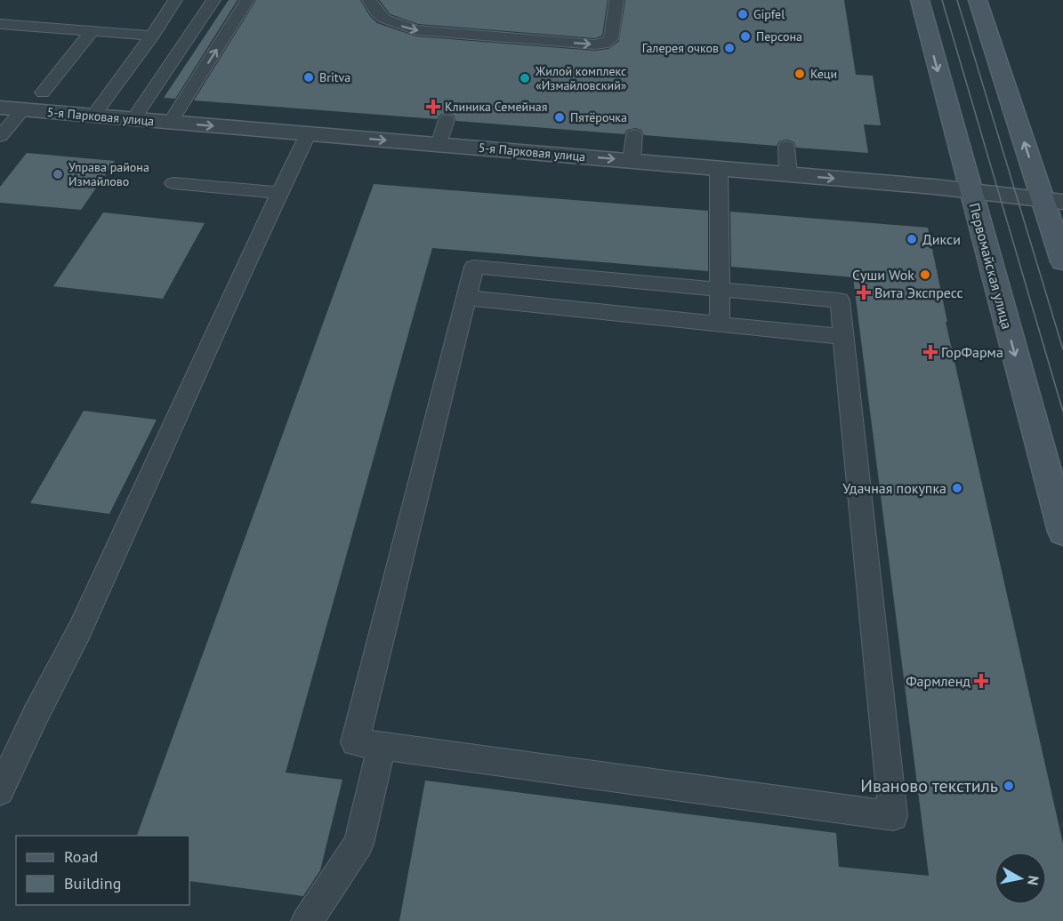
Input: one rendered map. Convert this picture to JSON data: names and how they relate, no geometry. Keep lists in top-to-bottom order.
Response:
{
  "streets": {
    "main road": ["Первомайская улица"],
    "street": ["5-я Парковая улица"]
  },
  "crossings": [
    ["5-я Парковая улица", "Первомайская улица"]
  ],
  "one_way": ["5-я Парковая улица"],
  "places": {
    "other": [
      "Gipfel",
      "Персона",
      "Галерея очков",
      "Кеци",
      "Britva",
      "Жилой комплекс «Измайловский»",
      "Пятёрочка",
      "Управа района Измайлово",
      "Дикси",
      "Суши Wok",
      "Удачная покупка",
      "Иваново текстиль"
    ],
    "health": [
      "Клиника Семейная",
      "Вита Экспресс",
      "ГорФарма",
      "Фармленд"
    ]
  },
  "legend": ["Road", "Building"],
  "north": "right"
}
